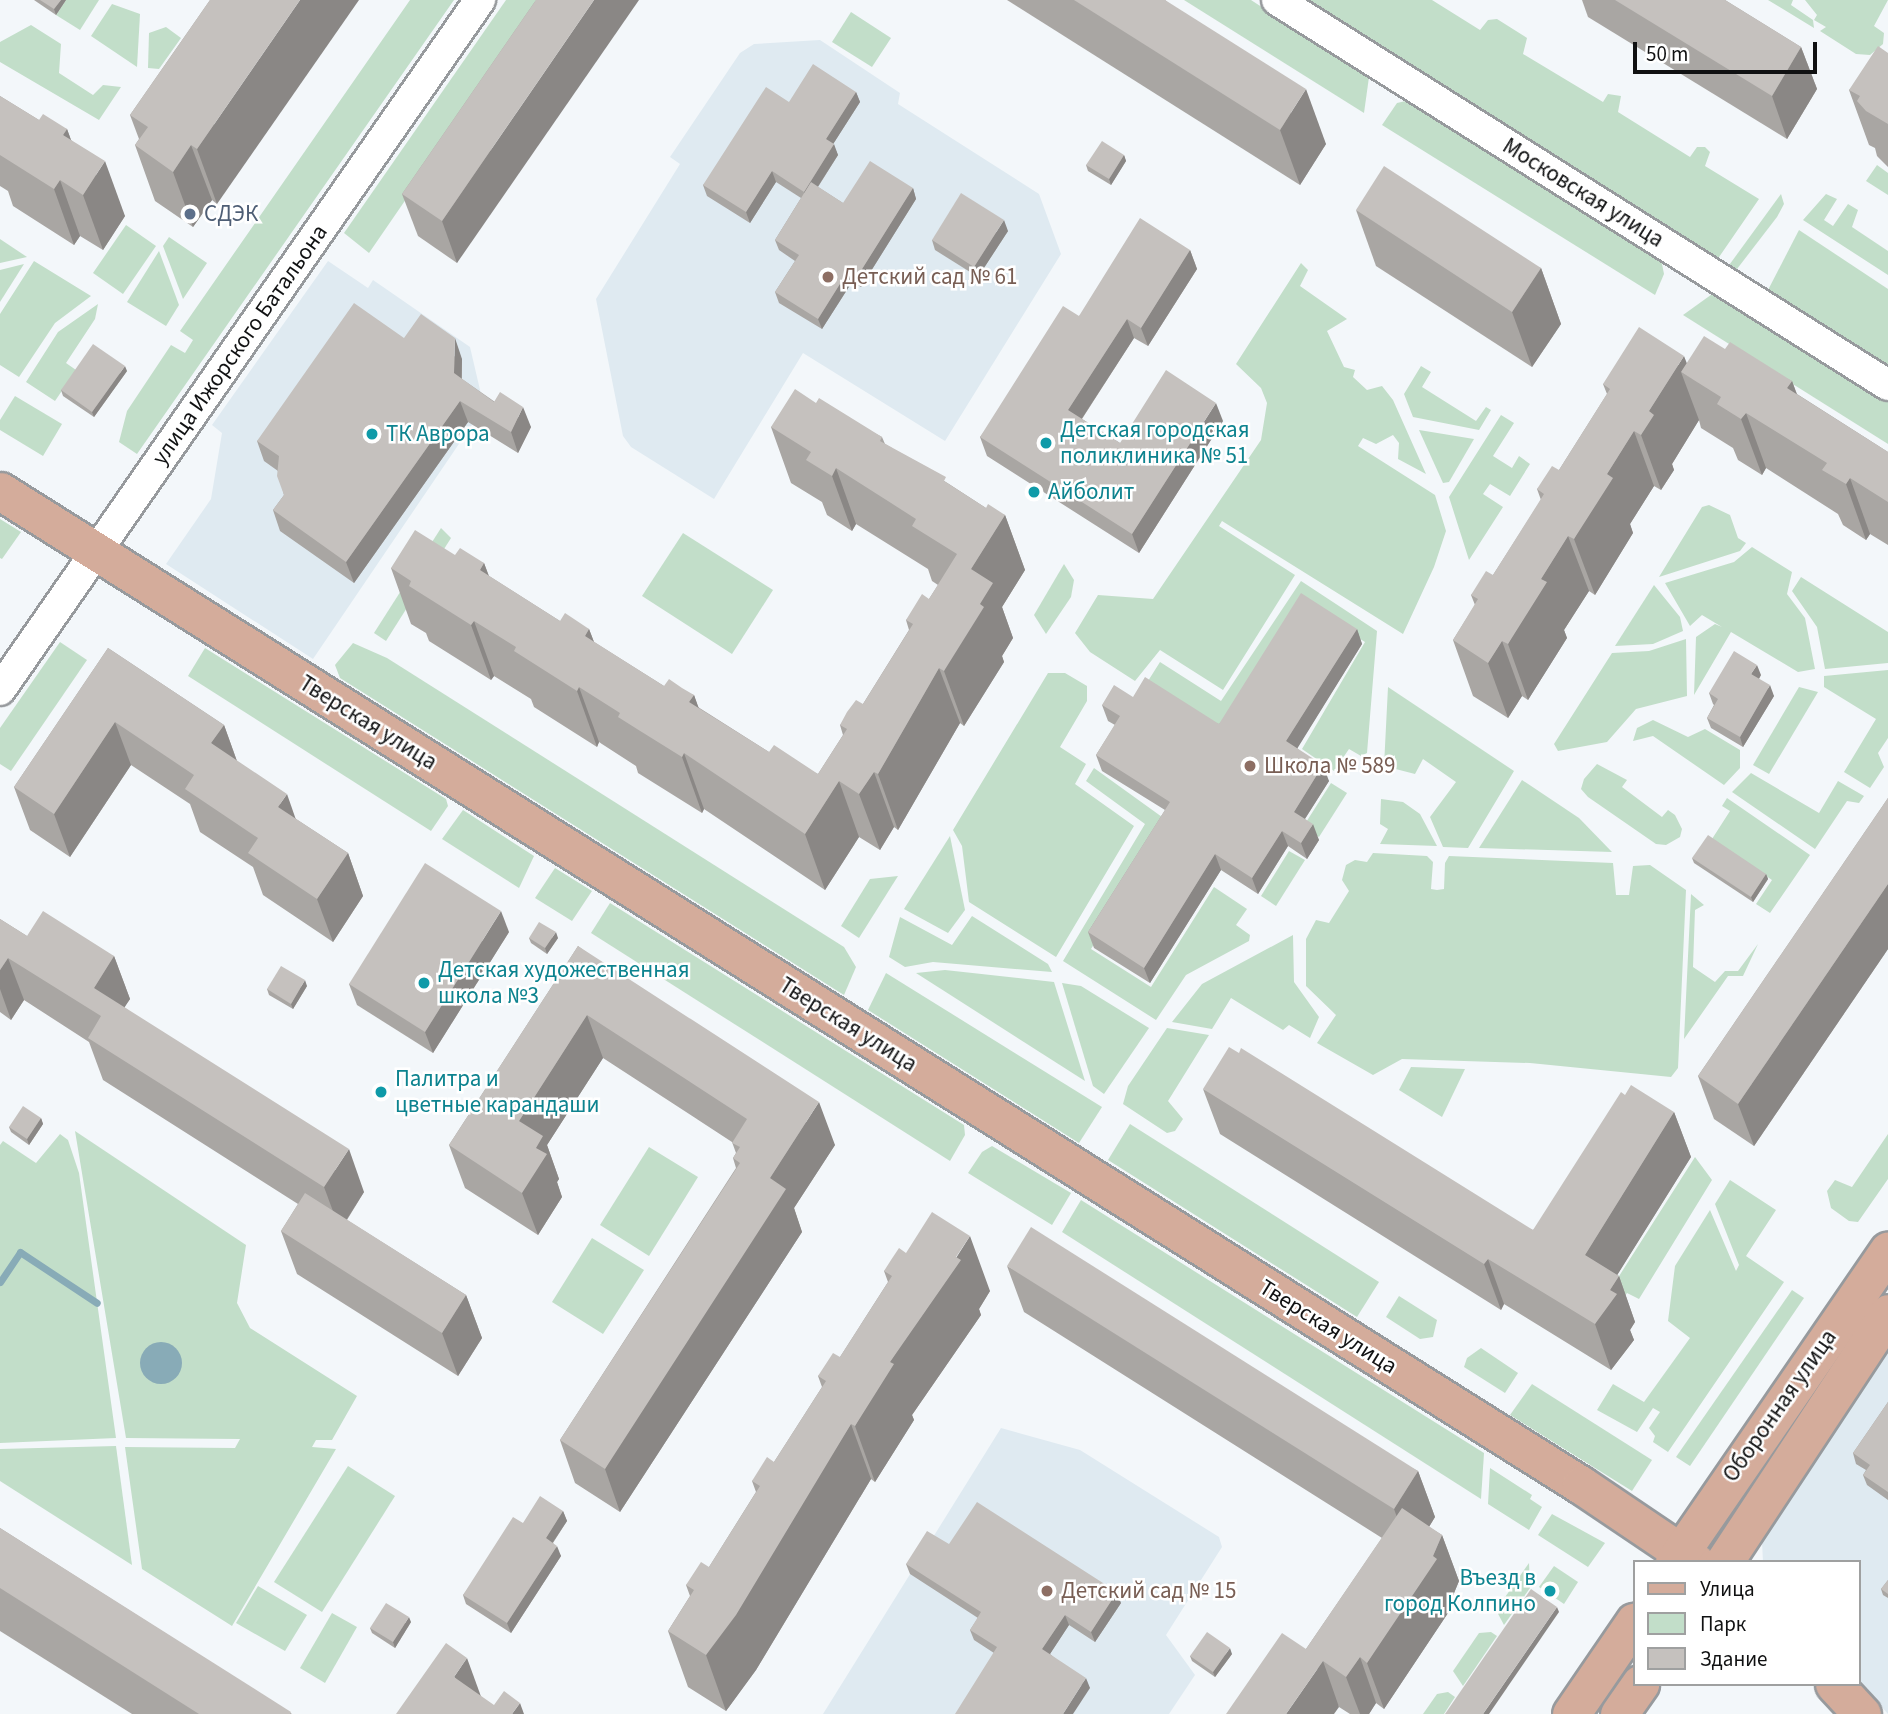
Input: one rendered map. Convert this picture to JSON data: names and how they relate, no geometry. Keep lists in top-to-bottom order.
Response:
{
  "streets": {
    "main road": ["Тверская улица", "Оборонная улица"],
    "street": ["Московская улица", "улица Ижорского Батальона"]
  },
  "crossings": [
    ["улица Ижорского Батальона", "Тверская улица"],
    ["Тверская улица", "Оборонная улица"]
  ],
  "places": [
    "СДЭК",
    "Детский сад № 61",
    "ТК Аврора",
    "Детская городская поликлиника № 51",
    "Айболит",
    "Школа № 589",
    "Детская художественная школа №3",
    "Палитра и цветные карандаши",
    "Детский сад № 15",
    "Въезд в город Колпино"
  ],
  "legend": ["Улица", "Парк", "Здание"],
  "scale_bar": "50 m"
}
